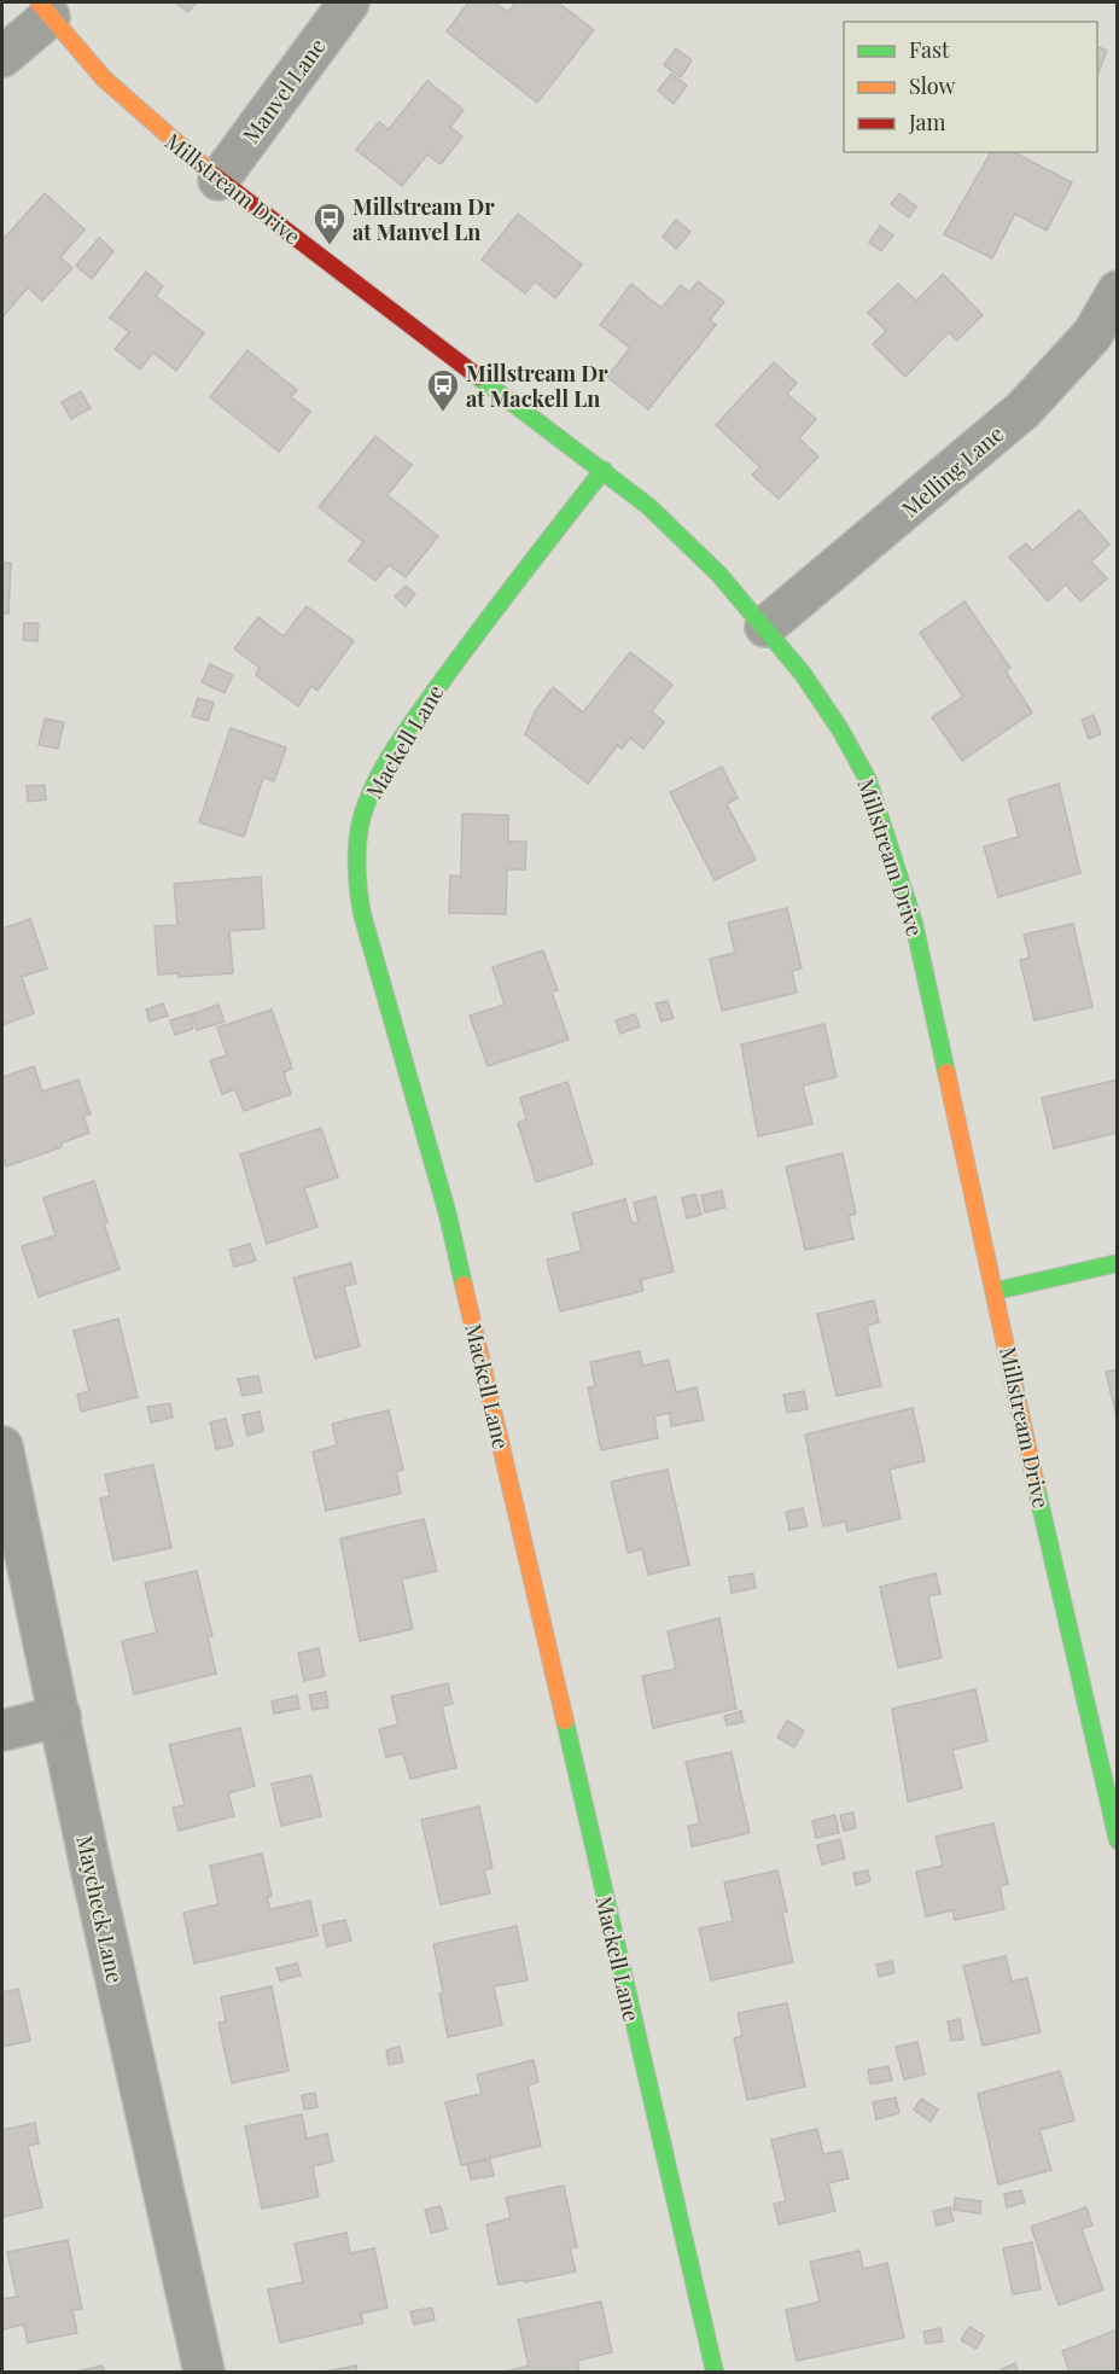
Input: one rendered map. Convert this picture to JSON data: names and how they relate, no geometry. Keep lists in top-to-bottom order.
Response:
{
  "streets": {
    "street": [
      "Manvel Lane",
      "Millstream Drive",
      "Melling Lane",
      "Mackell Lane",
      "Maycheck Lane"
    ]
  },
  "crossings": [
    ["Manvel Lane", "Millstream Drive"],
    ["Millstream Drive", "Melling Lane"],
    ["Millstream Drive", "Mackell Lane"]
  ],
  "places": {
    "bus stop": ["Millstream Dr at Manvel Ln", "Millstream Dr at Mackell Ln"]
  },
  "legend": ["Fast", "Slow", "Jam"]
}
